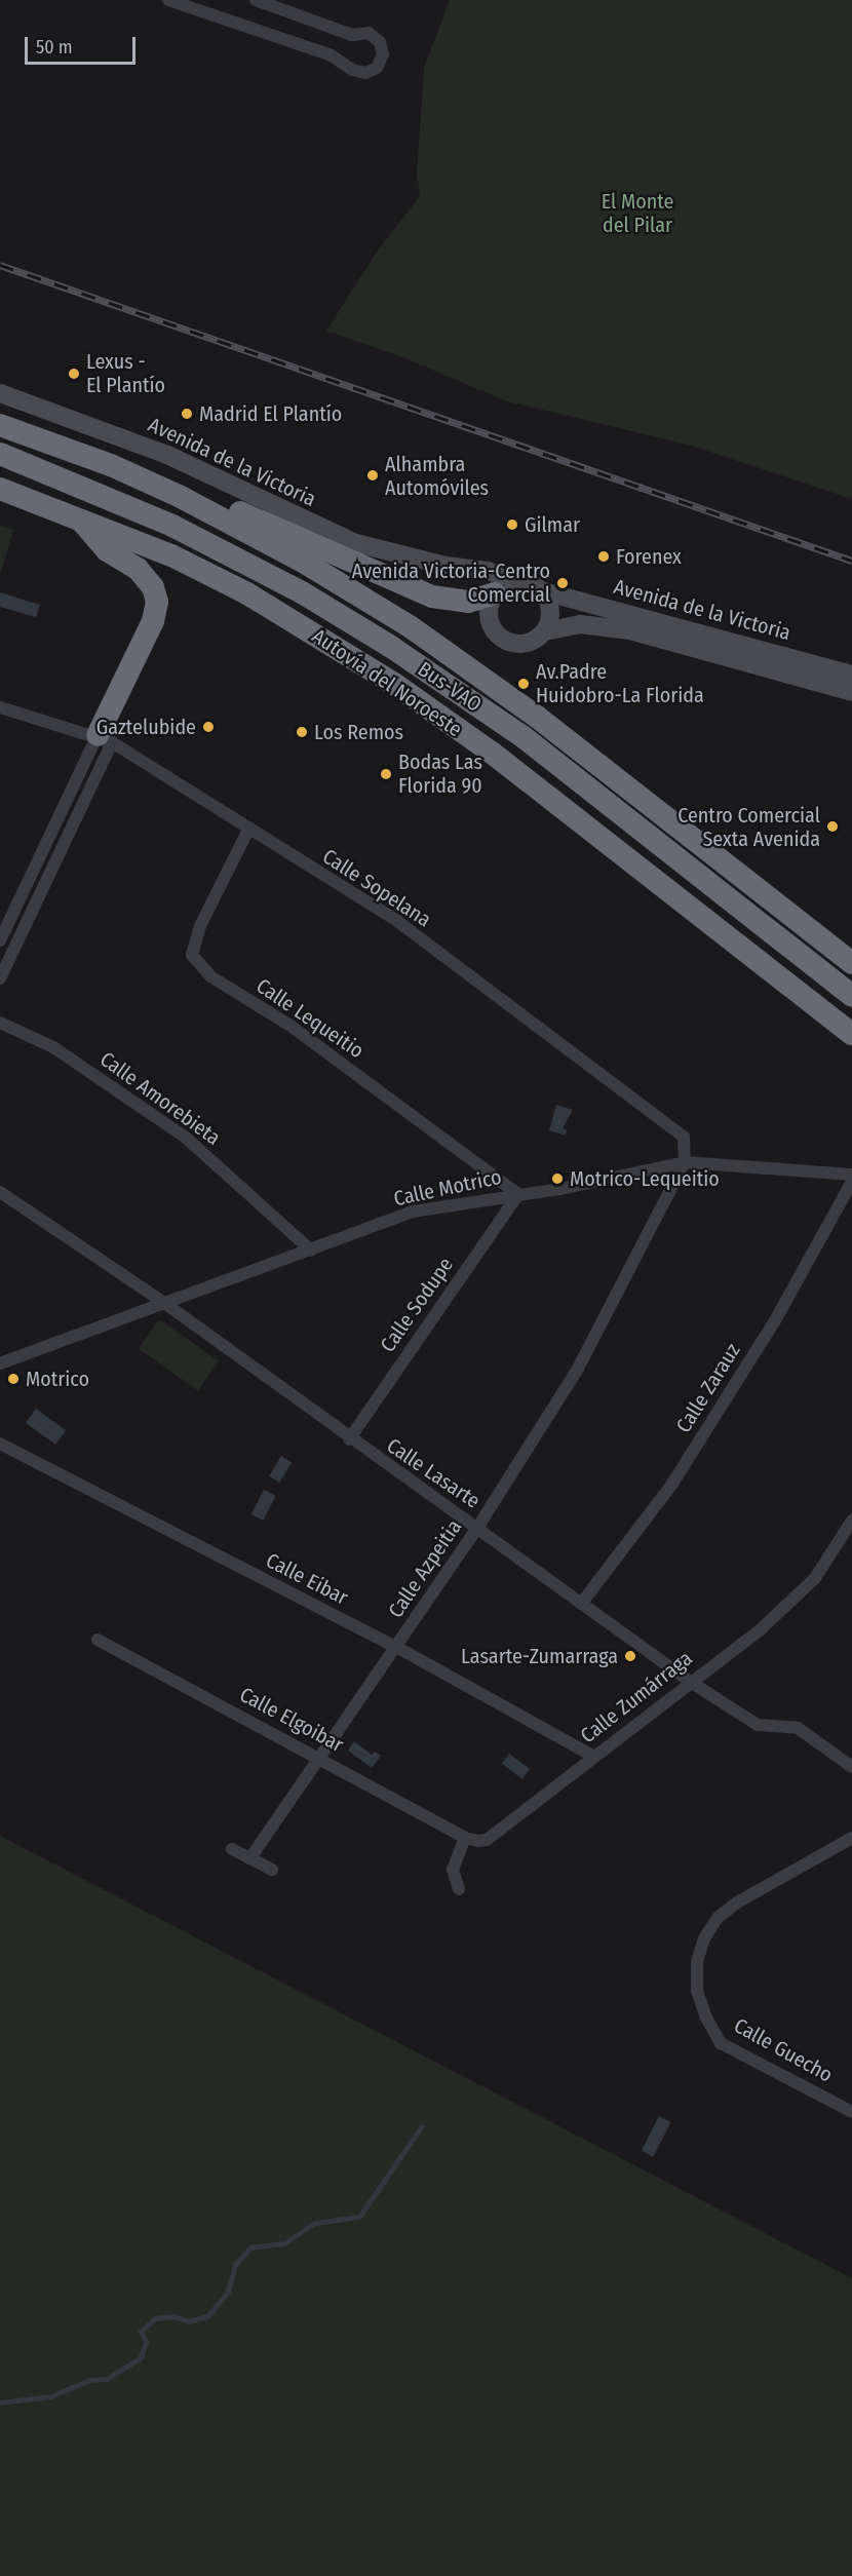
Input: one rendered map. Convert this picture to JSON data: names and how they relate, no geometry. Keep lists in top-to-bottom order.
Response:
{
  "streets": {
    "highway": ["Autovía del Noroeste", "Bus-VAO"],
    "street": [
      "Avenida de la Victoria",
      "Calle Sopelana",
      "Calle Lequeitio",
      "Calle Amorebieta",
      "Calle Motrico",
      "Calle Sodupe",
      "Calle Zarauz",
      "Calle Lasarte",
      "Calle Azpeitia",
      "Calle Eibar",
      "Calle Zumárraga",
      "Calle Elgoibar",
      "Calle Guecho"
    ]
  },
  "crossings": [
    ["Calle Sopelana", "Calle Lequeitio"],
    ["Calle Sopelana", "Calle Motrico"],
    ["Calle Sopelana", "Calle Azpeitia"],
    ["Calle Lequeitio", "Calle Motrico"],
    ["Calle Lequeitio", "Calle Sodupe"],
    ["Calle Amorebieta", "Calle Motrico"],
    ["Calle Motrico", "Calle Sodupe"],
    ["Calle Motrico", "Calle Lasarte"],
    ["Calle Motrico", "Calle Azpeitia"],
    ["Calle Sodupe", "Calle Lasarte"],
    ["Calle Zarauz", "Calle Lasarte"],
    ["Calle Lasarte", "Calle Azpeitia"],
    ["Calle Lasarte", "Calle Zumárraga"],
    ["Calle Azpeitia", "Calle Eibar"],
    ["Calle Azpeitia", "Calle Elgoibar"],
    ["Calle Eibar", "Calle Zumárraga"],
    ["Calle Zumárraga", "Calle Elgoibar"]
  ],
  "parks": ["El Monte del Pilar"],
  "places": [
    "Lexus - El Plantío",
    "Madrid El Plantío",
    "Alhambra Automóviles",
    "Gilmar",
    "Forenex",
    "Avenida Victoria-Centro Comercial",
    "Av.Padre Huidobro-La Florida",
    "Gaztelubide",
    "Los Remos",
    "Bodas Las Florida 90",
    "Centro Comercial Sexta Avenida",
    "Motrico-Lequeitio",
    "Motrico",
    "Lasarte-Zumarraga"
  ],
  "scale_bar": "50 m"
}
